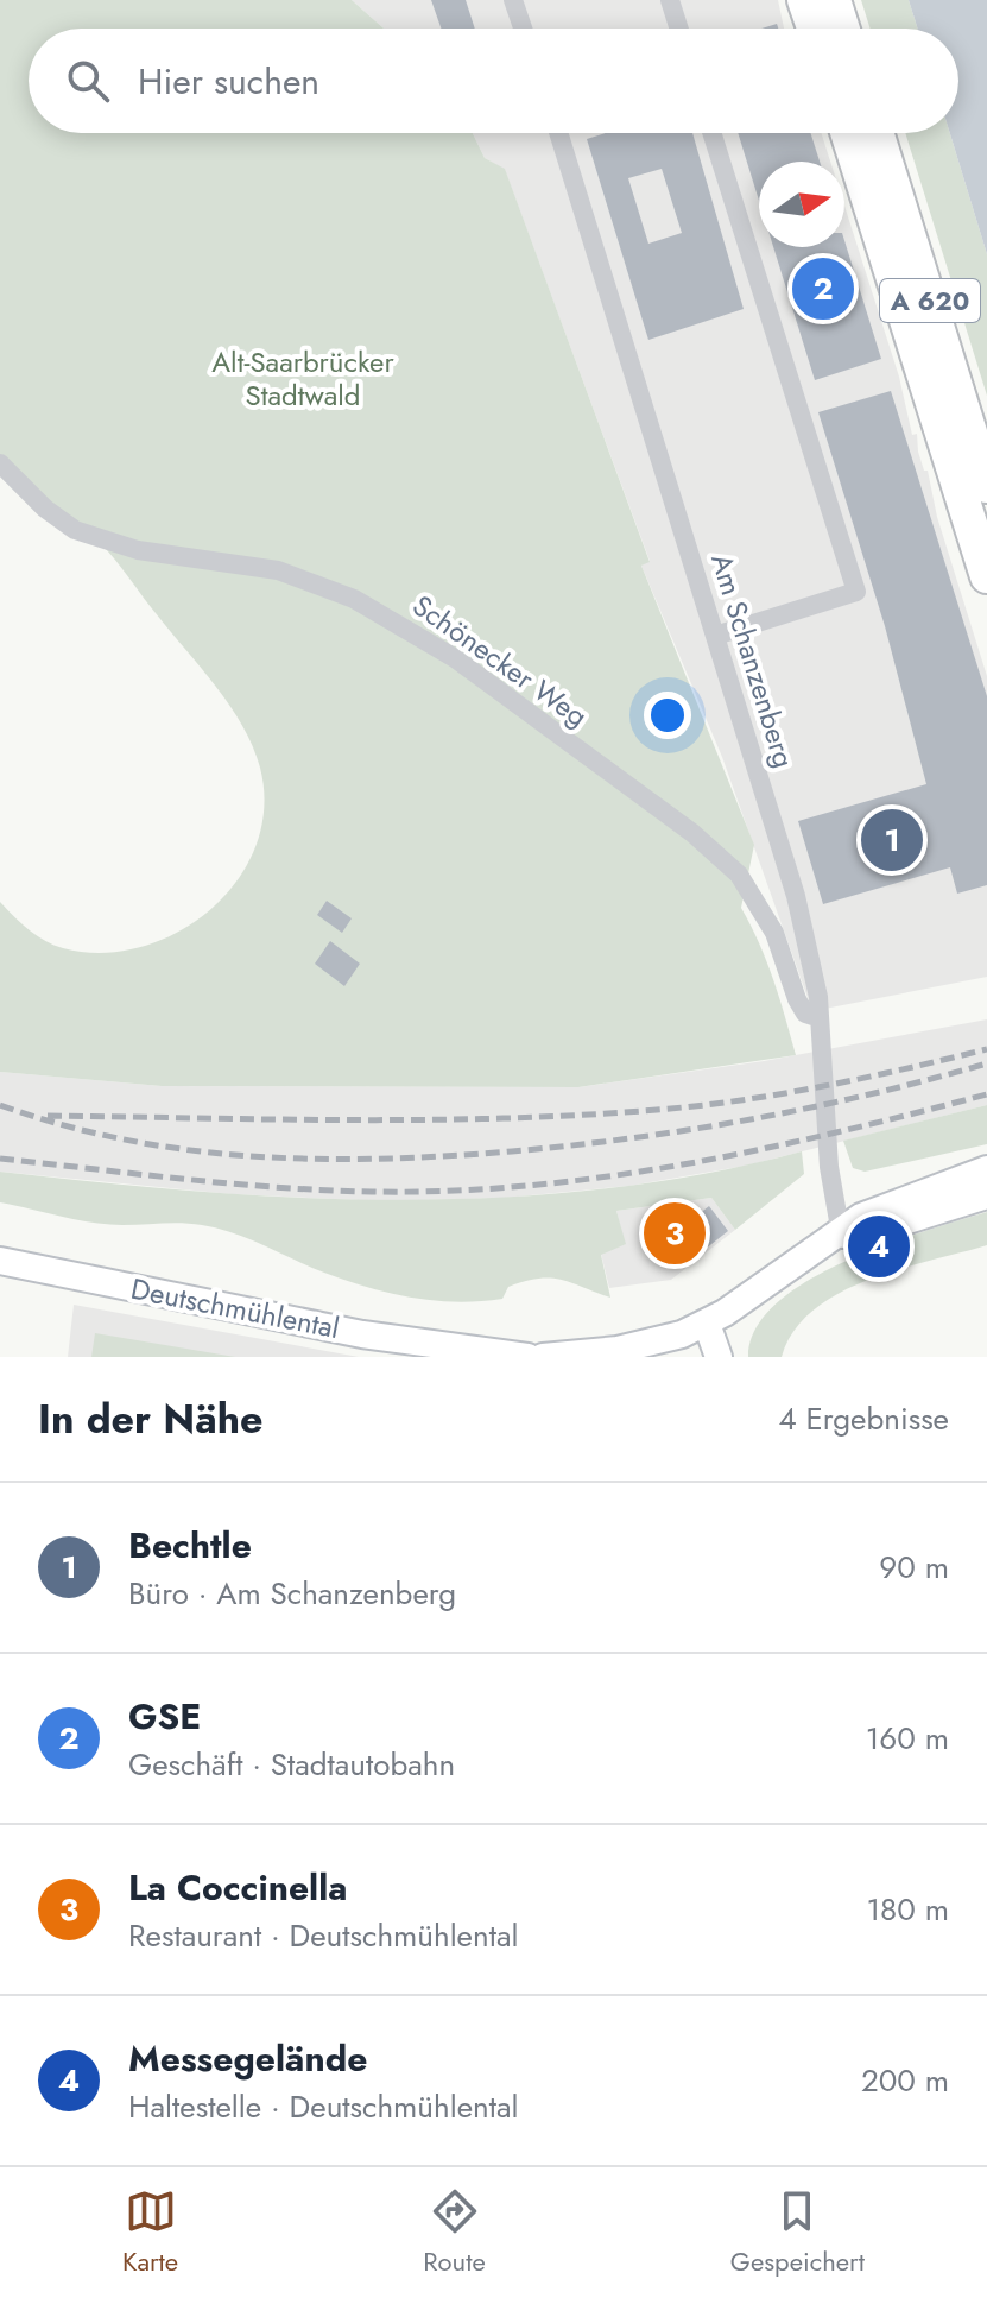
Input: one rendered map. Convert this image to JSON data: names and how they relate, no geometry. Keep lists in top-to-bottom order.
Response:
{
  "streets": {
    "highway": ["A 620"],
    "main road": ["Deutschmühlental"],
    "street": ["Schönecker Weg", "Am Schanzenberg"]
  },
  "crossings": [
    ["Schönecker Weg", "Am Schanzenberg"]
  ],
  "parks": ["Alt-Saarbrücker Stadtwald"],
  "north": "right",
  "page": {
    "search": "Hier suchen",
    "pins": [
      "2",
      "1",
      "3",
      "4"
    ],
    "heading": ["In der Nähe", "4 Ergebnisse"],
    "list": [
      {
        "mark": "1",
        "name": "Bechtle",
        "note": "Büro · Am Schanzenberg",
        "value": "90 m"
      },
      {
        "mark": "2",
        "name": "GSE",
        "note": "Geschäft · Stadtautobahn",
        "value": "160 m"
      },
      {
        "mark": "3",
        "name": "La Coccinella",
        "note": "Restaurant · Deutschmühlental",
        "value": "180 m"
      },
      {
        "mark": "4",
        "name": "Messegelände",
        "note": "Haltestelle · Deutschmühlental",
        "value": "200 m"
      }
    ],
    "nav": ["Karte", "Route", "Gespeichert"]
  }
}
